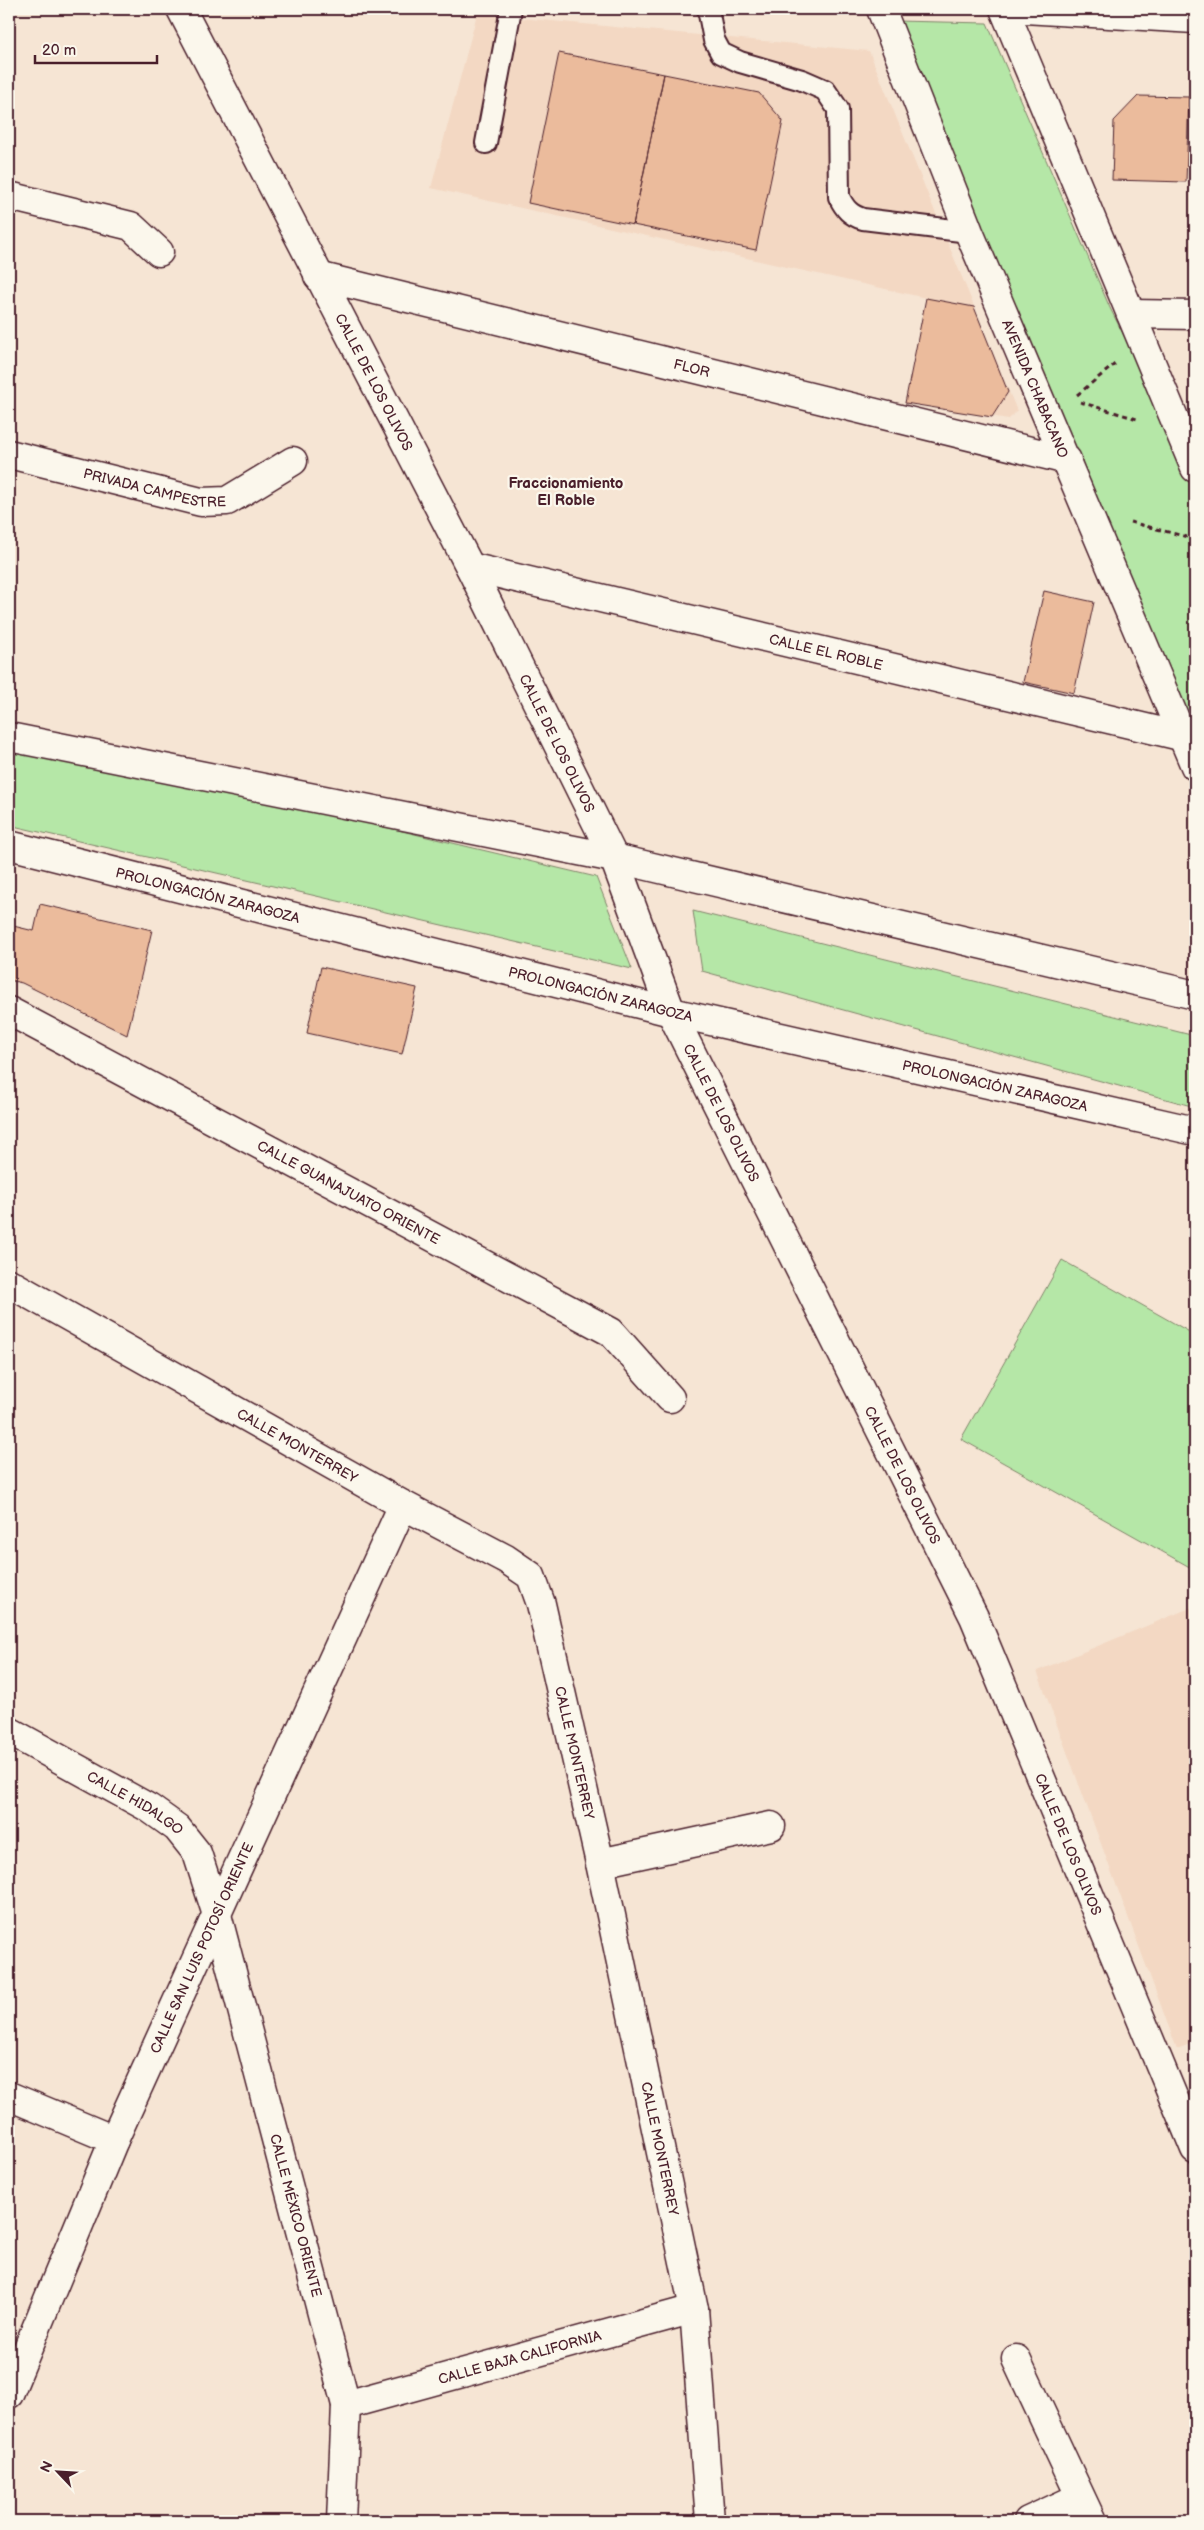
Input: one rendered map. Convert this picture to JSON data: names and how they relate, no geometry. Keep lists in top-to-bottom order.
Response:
{
  "streets": {
    "street": [
      "FLOR",
      "CALLE DE LOS OLIVOS",
      "AVENIDA CHABACANO",
      "PRIVADA CAMPESTRE",
      "CALLE EL ROBLE",
      "PROLONGACIÓN ZARAGOZA",
      "CALLE GUANAJUATO ORIENTE",
      "CALLE MONTERREY",
      "CALLE HIDALGO",
      "CALLE SAN LUIS POTOSÍ ORIENTE",
      "CALLE MÉXICO ORIENTE",
      "CALLE BAJA CALIFORNIA"
    ]
  },
  "crossings": [
    ["FLOR", "CALLE DE LOS OLIVOS"],
    ["FLOR", "AVENIDA CHABACANO"],
    ["CALLE DE LOS OLIVOS", "CALLE EL ROBLE"],
    ["CALLE DE LOS OLIVOS", "PROLONGACIÓN ZARAGOZA"],
    ["AVENIDA CHABACANO", "CALLE EL ROBLE"],
    ["CALLE MONTERREY", "CALLE SAN LUIS POTOSÍ ORIENTE"],
    ["CALLE MONTERREY", "CALLE BAJA CALIFORNIA"],
    ["CALLE HIDALGO", "CALLE SAN LUIS POTOSÍ ORIENTE"],
    ["CALLE HIDALGO", "CALLE MÉXICO ORIENTE"],
    ["CALLE SAN LUIS POTOSÍ ORIENTE", "CALLE MÉXICO ORIENTE"],
    ["CALLE MÉXICO ORIENTE", "CALLE BAJA CALIFORNIA"]
  ],
  "districts": ["Fraccionamiento El Roble"],
  "scale_bar": "20 m",
  "north": "top left"
}
